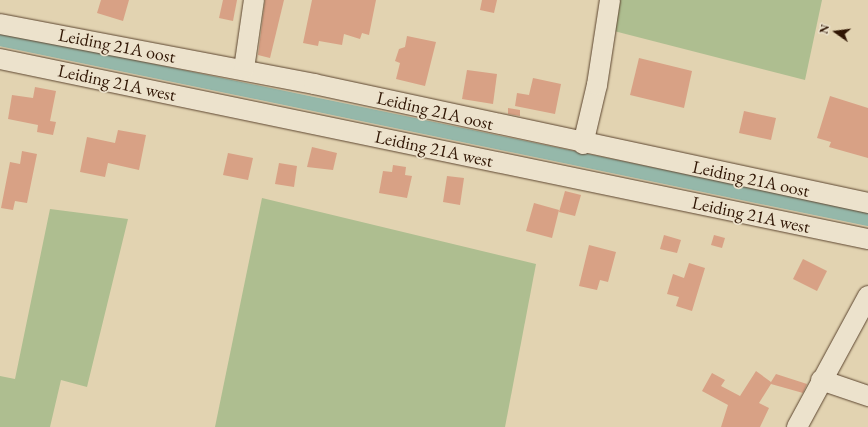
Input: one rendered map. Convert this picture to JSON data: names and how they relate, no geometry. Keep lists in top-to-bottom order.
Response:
{
  "streets": {
    "street": ["Leiding 21A oost", "Leiding 21A west"]
  },
  "north": "left"
}
